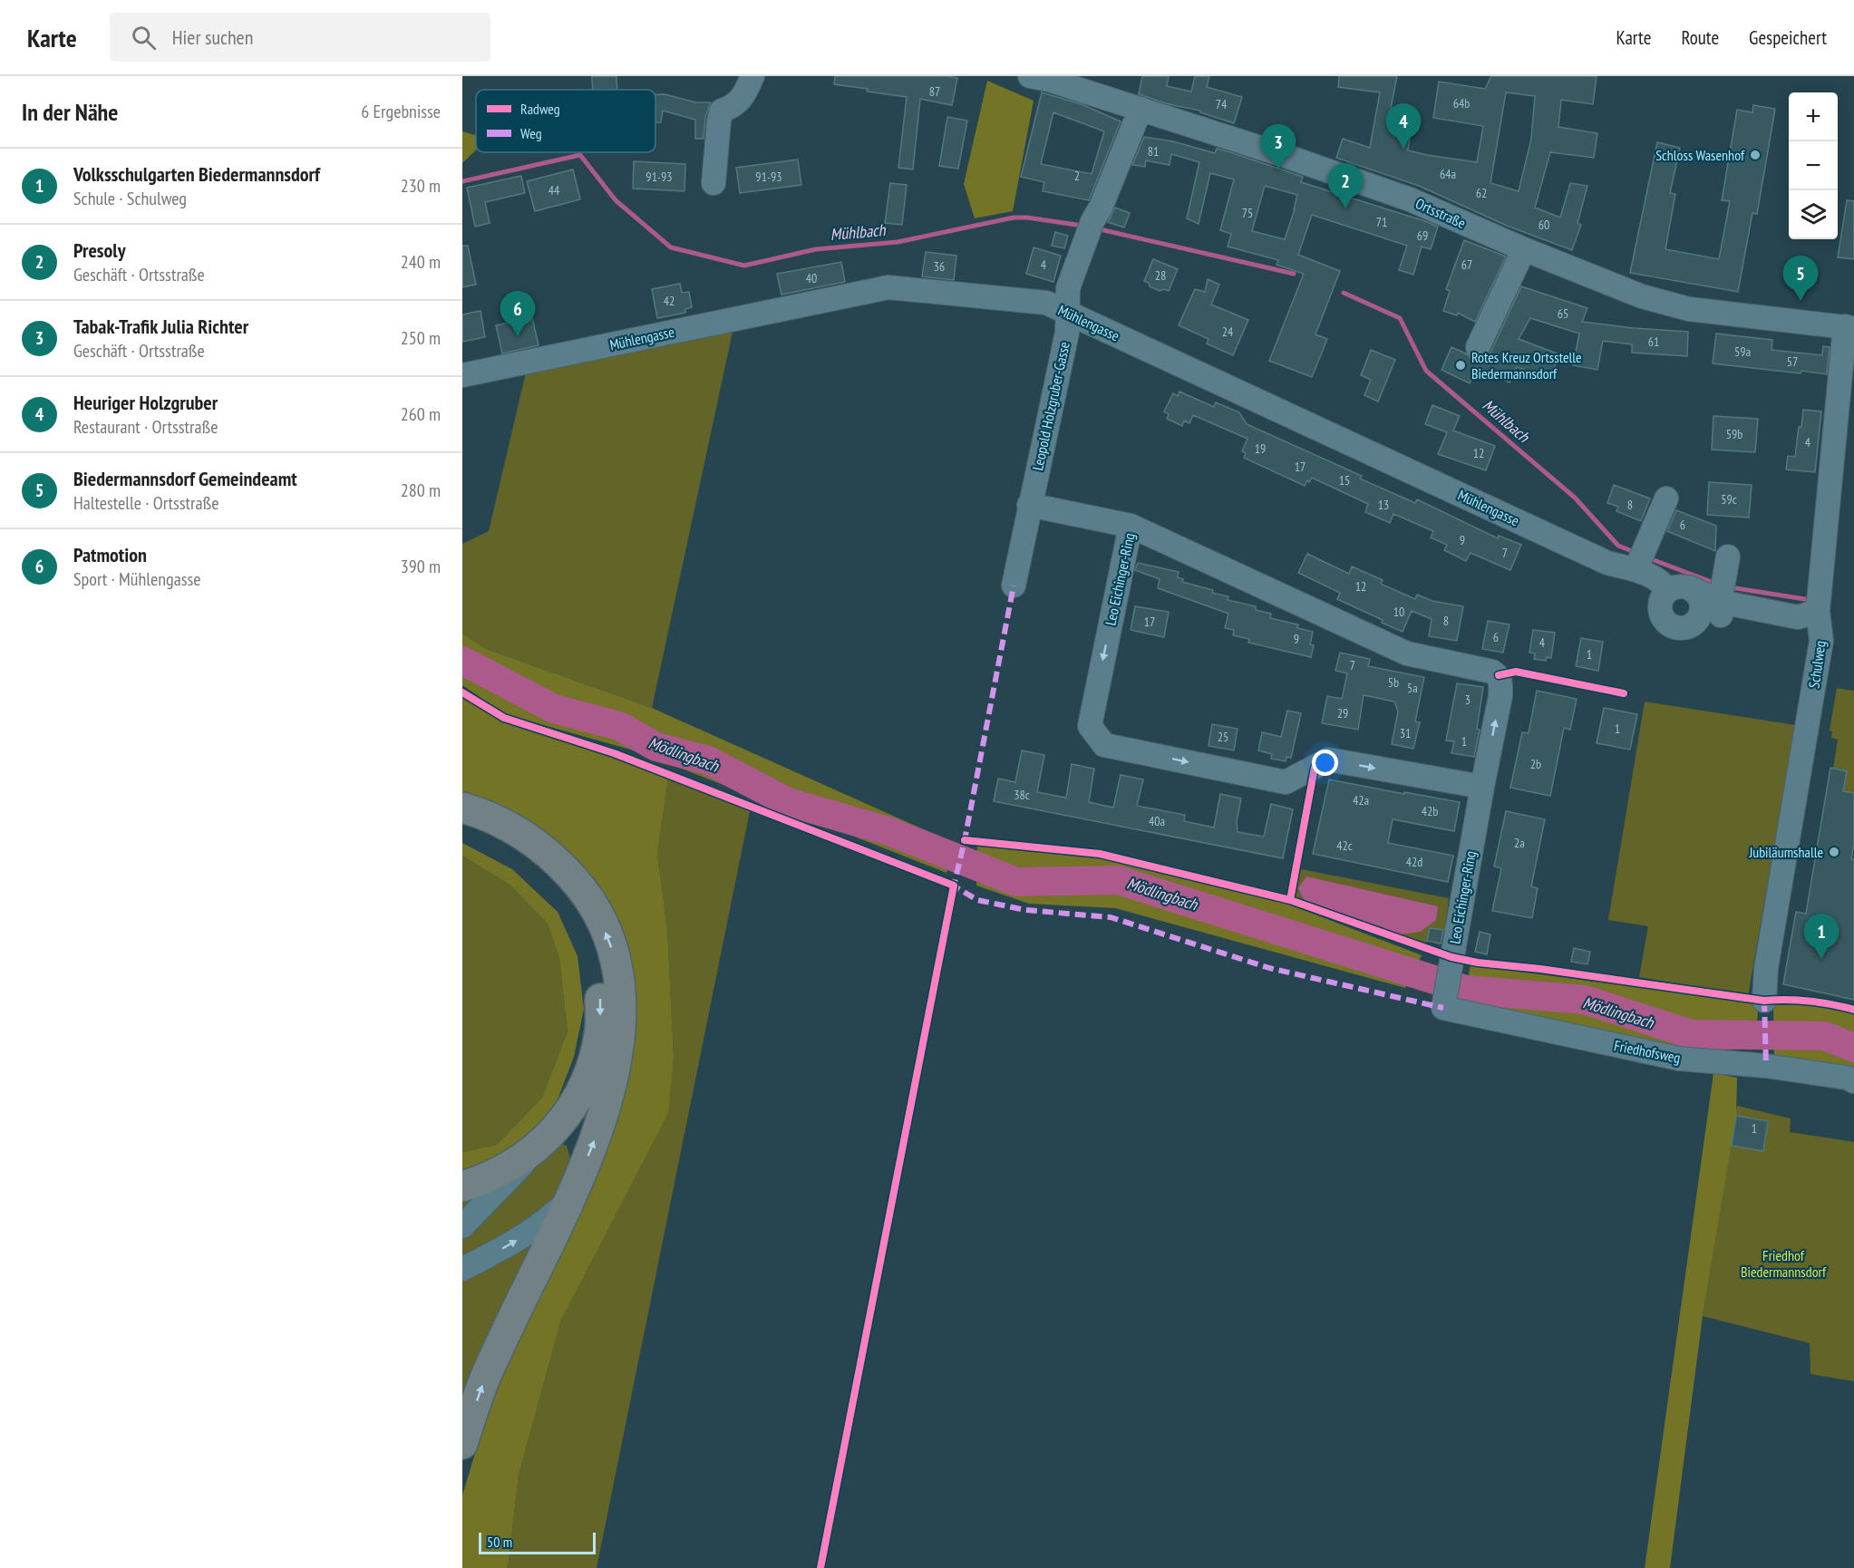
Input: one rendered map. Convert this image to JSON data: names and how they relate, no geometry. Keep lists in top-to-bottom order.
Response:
{
  "streets": {
    "street": [
      "Ortsstraße",
      "Mühlengasse",
      "Leopold Holzgruber-Gasse",
      "Leo Eichinger-Ring",
      "Schulweg",
      "Friedhofsweg"
    ]
  },
  "crossings": [
    ["Ortsstraße", "Leopold Holzgruber-Gasse"],
    ["Ortsstraße", "Schulweg"],
    ["Mühlengasse", "Leopold Holzgruber-Gasse"],
    ["Leo Eichinger-Ring", "Friedhofsweg"]
  ],
  "water": ["Mühlbach", "Mödlingbach"],
  "parks": ["Friedhof Biedermannsdorf"],
  "places": ["Schloss Wasenhof", "Rotes Kreuz Ortsstelle Biedermannsdorf", "Jubiläumshalle"],
  "house_numbers": [
    "87",
    "64b",
    "74",
    "81",
    "64a",
    "2",
    "91-93",
    "91-93",
    "44",
    "62",
    "75",
    "71",
    "60",
    "69",
    "4",
    "67",
    "36",
    "28",
    "40",
    "42",
    "65",
    "24",
    "61",
    "59a",
    "57",
    "59b",
    "4",
    "19",
    "12",
    "17",
    "15",
    "59c",
    "13",
    "8",
    "6",
    "9",
    "7",
    "12",
    "10",
    "8",
    "17",
    "6",
    "9",
    "4",
    "1",
    "7",
    "5b",
    "5a",
    "3",
    "29",
    "1",
    "31",
    "25",
    "1",
    "2b",
    "38c",
    "42a",
    "42b",
    "40a",
    "2a",
    "42c",
    "42d",
    "1"
  ],
  "legend": ["Radweg", "Weg"],
  "scale_bar": "50 m",
  "page": {
    "header": "Karte",
    "search": "Hier suchen",
    "nav": ["Karte", "Route", "Gespeichert"],
    "heading": ["In der Nähe", "6 Ergebnisse"],
    "map_buttons": ["+", "−"],
    "pins": [
      "4",
      "3",
      "2",
      "5",
      "6",
      "1"
    ],
    "list": [
      {
        "mark": "1",
        "name": "Volksschulgarten Biedermannsdorf",
        "note": "Schule · Schulweg",
        "value": "230 m"
      },
      {
        "mark": "2",
        "name": "Presoly",
        "note": "Geschäft · Ortsstraße",
        "value": "240 m"
      },
      {
        "mark": "3",
        "name": "Tabak-Trafik Julia Richter",
        "note": "Geschäft · Ortsstraße",
        "value": "250 m"
      },
      {
        "mark": "4",
        "name": "Heuriger Holzgruber",
        "note": "Restaurant · Ortsstraße",
        "value": "260 m"
      },
      {
        "mark": "5",
        "name": "Biedermannsdorf Gemeindeamt",
        "note": "Haltestelle · Ortsstraße",
        "value": "280 m"
      },
      {
        "mark": "6",
        "name": "Patmotion",
        "note": "Sport · Mühlengasse",
        "value": "390 m"
      }
    ],
    "scale": "50 m"
  }
}
